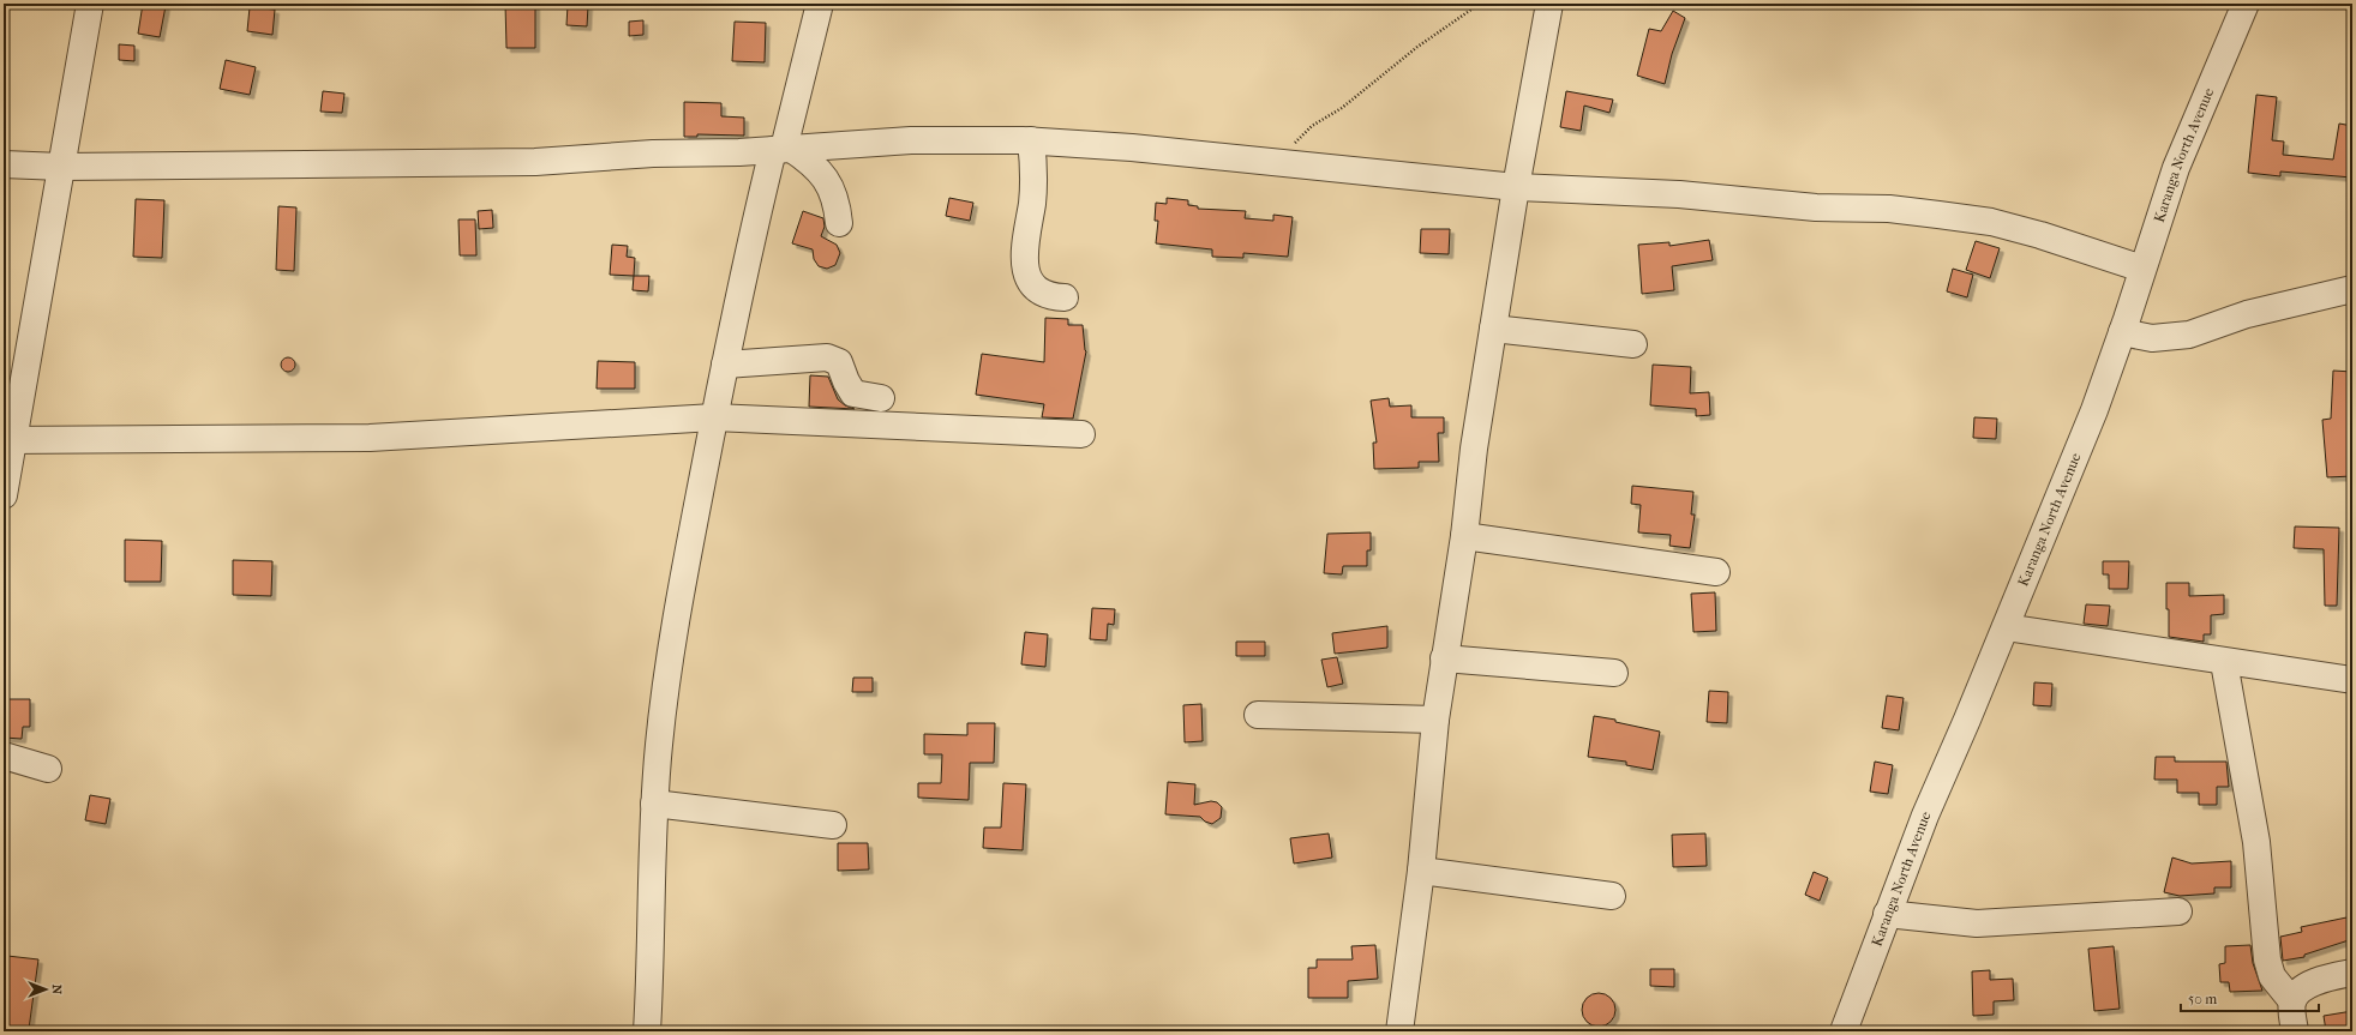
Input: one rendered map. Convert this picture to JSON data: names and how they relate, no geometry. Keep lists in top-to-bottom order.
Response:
{
  "streets": {
    "street": ["Karanga North Avenue"]
  },
  "scale_bar": "50 m",
  "north": "right"
}
